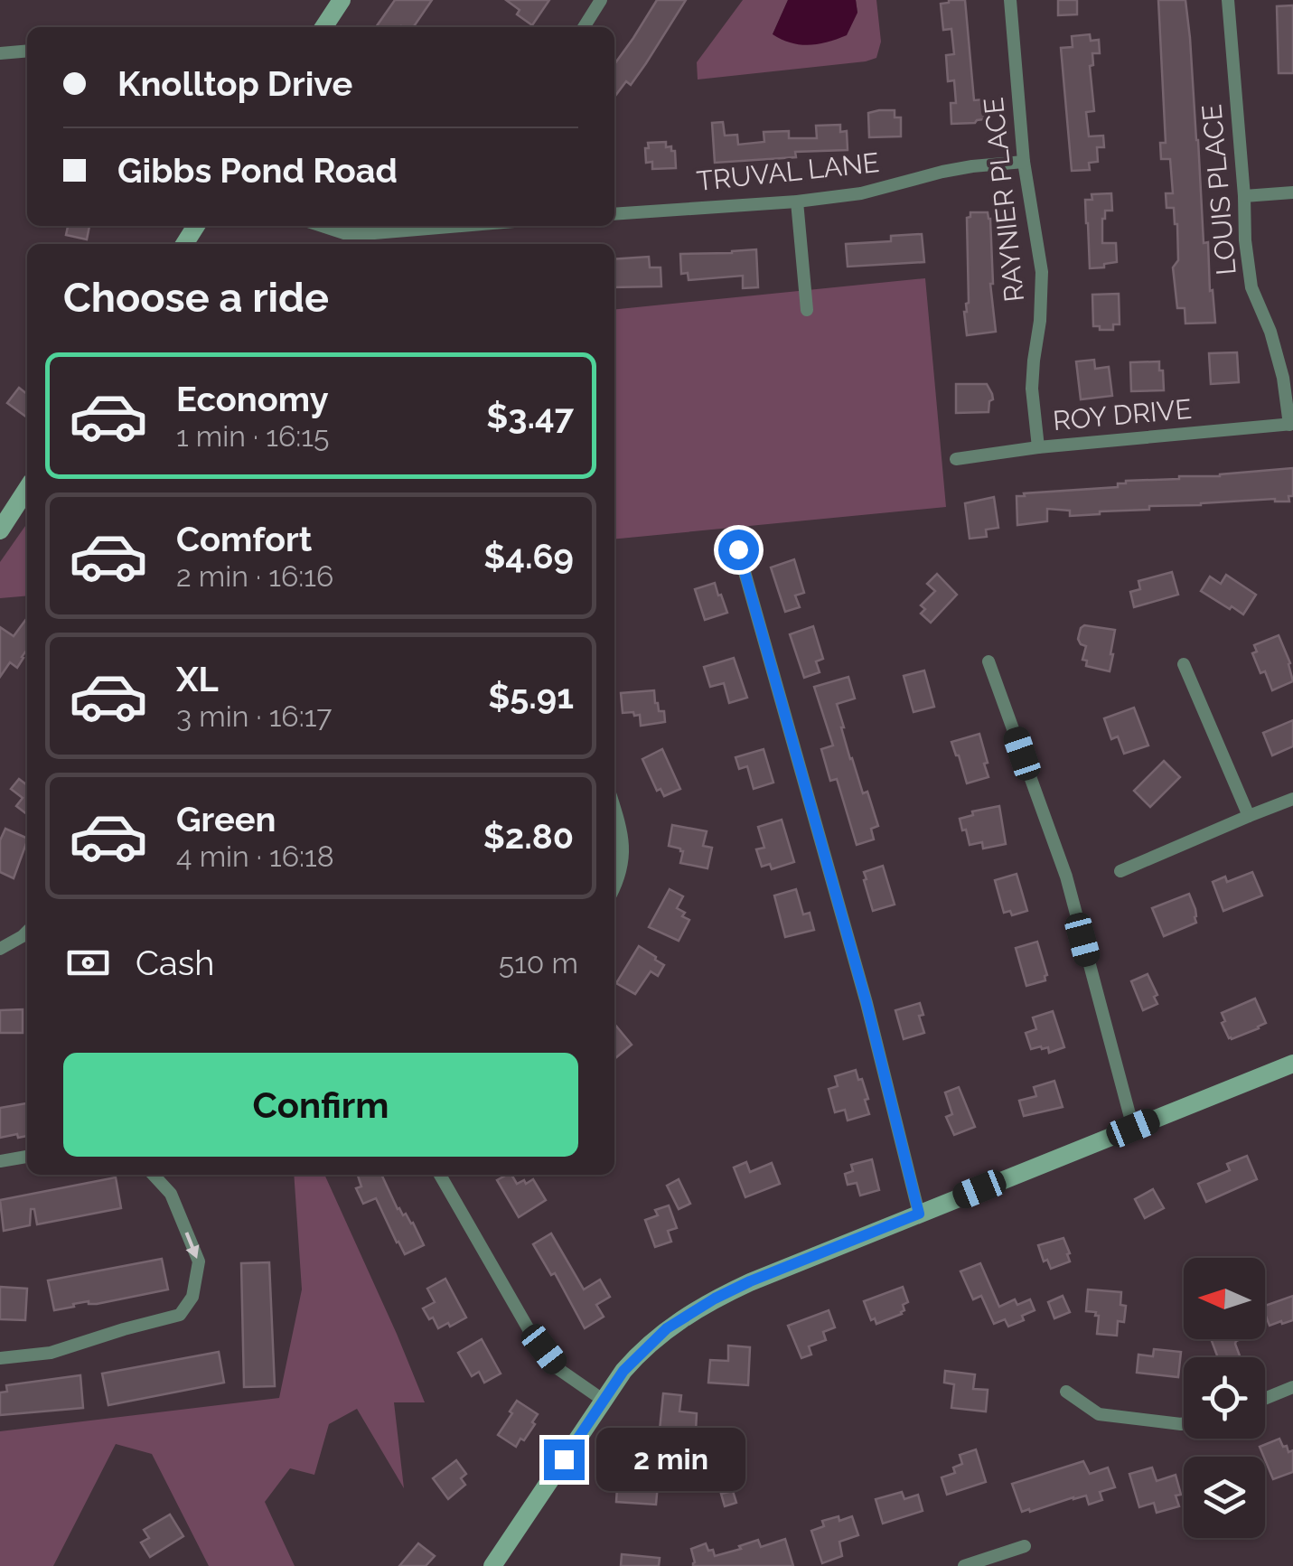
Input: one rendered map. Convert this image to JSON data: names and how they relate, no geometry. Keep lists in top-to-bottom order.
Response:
{
  "streets": {
    "street": [
      "TRUVAL LANE",
      "LOUIS PLACE",
      "RAYNIER PLACE",
      "ROY DRIVE"
    ]
  },
  "crossings": [
    ["TRUVAL LANE", "RAYNIER PLACE"],
    ["LOUIS PLACE", "ROY DRIVE"],
    ["RAYNIER PLACE", "ROY DRIVE"]
  ],
  "north": "left",
  "page": {
    "banner": ["Knolltop Drive", "Gibbs Pond Road"],
    "heading": "Choose a ride",
    "list": [
      {
        "name": "Economy",
        "note": "1 min · 16:15",
        "value": "$3.47"
      },
      {
        "name": "Comfort",
        "note": "2 min · 16:16",
        "value": "$4.69"
      },
      {
        "name": "XL",
        "note": "3 min · 16:17",
        "value": "$5.91"
      },
      {
        "name": "Green",
        "note": "4 min · 16:18",
        "value": "$2.80"
      }
    ],
    "pay": ["Cash", "510 m"],
    "buttons": "Confirm",
    "bubble": "2 min"
  }
}
